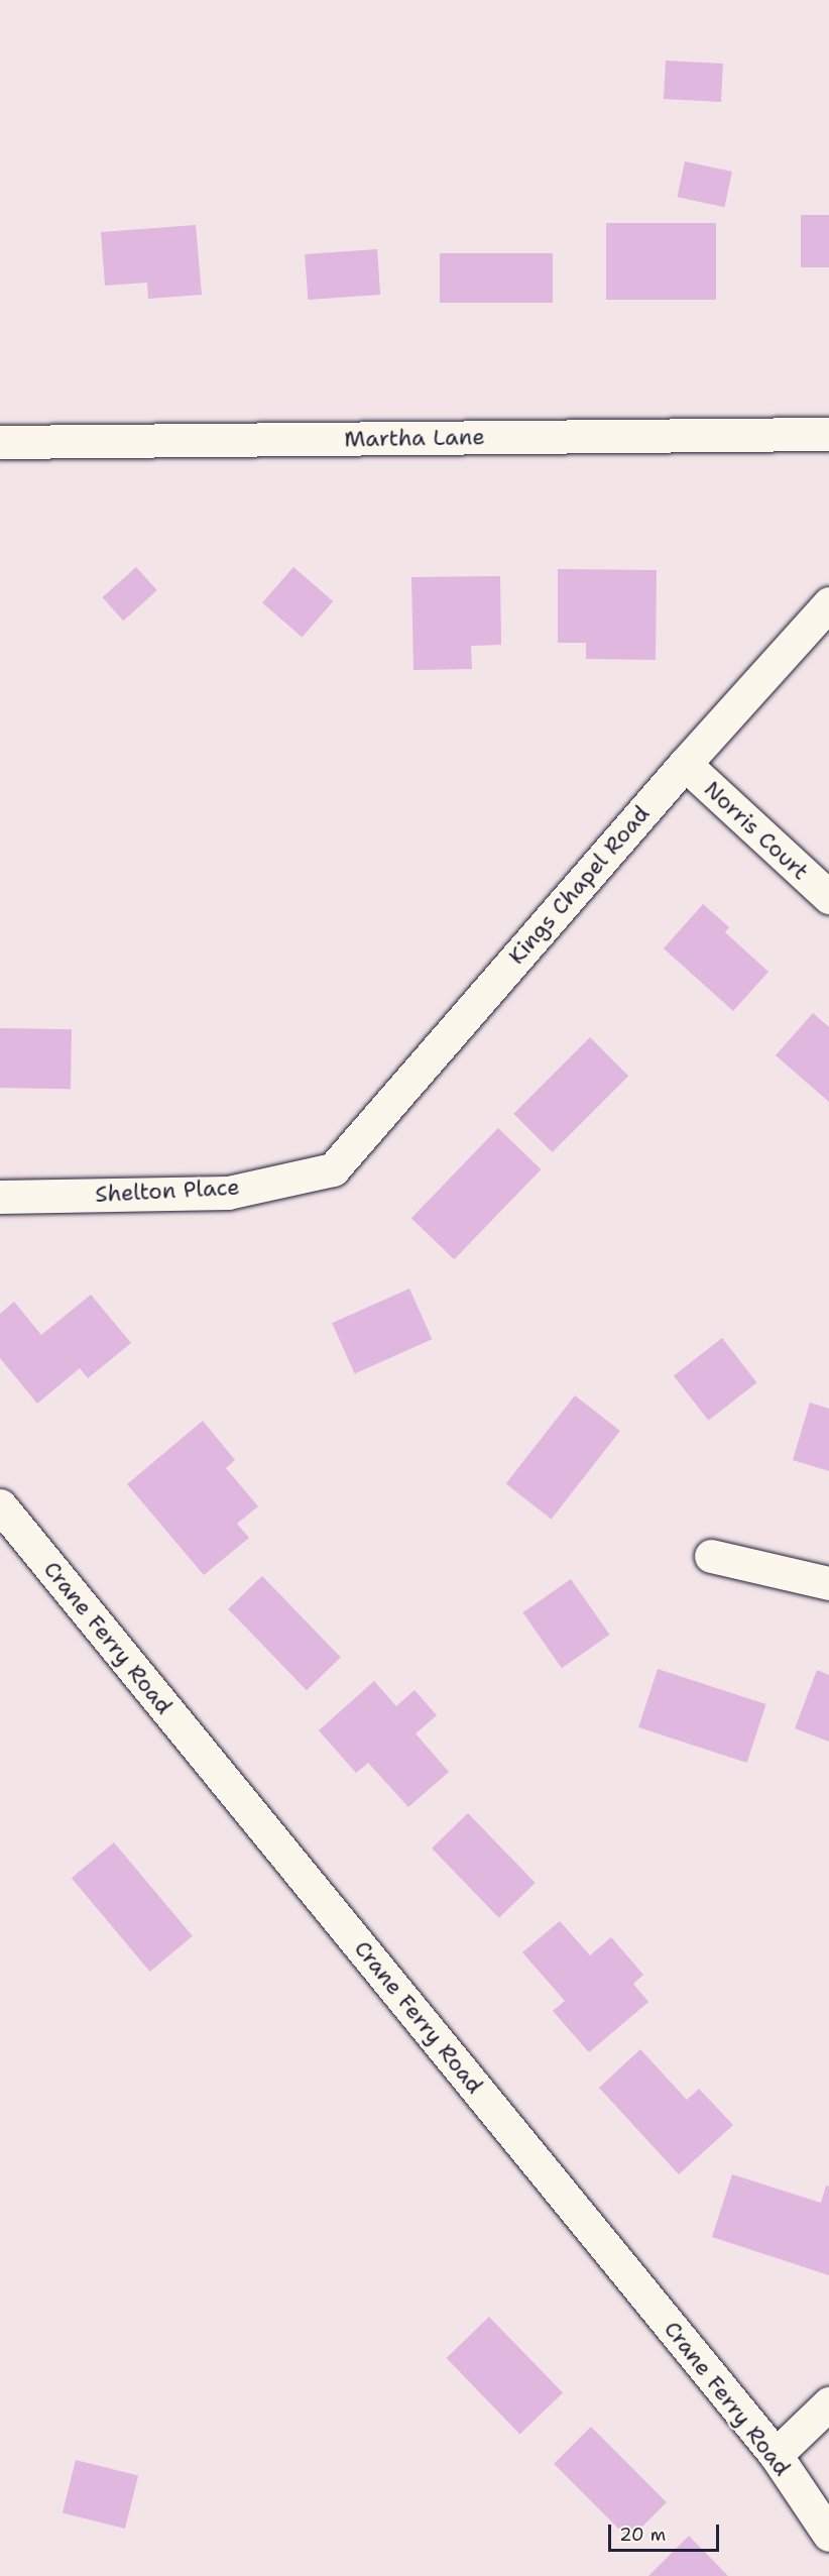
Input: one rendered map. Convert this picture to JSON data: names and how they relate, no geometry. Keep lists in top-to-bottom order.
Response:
{
  "streets": {
    "street": [
      "Martha Lane",
      "Norris Court",
      "Kings Chapel Road",
      "Shelton Place",
      "Crane Ferry Road"
    ]
  },
  "crossings": [
    ["Norris Court", "Kings Chapel Road"],
    ["Kings Chapel Road", "Shelton Place"]
  ],
  "scale_bar": "20 m"
}
